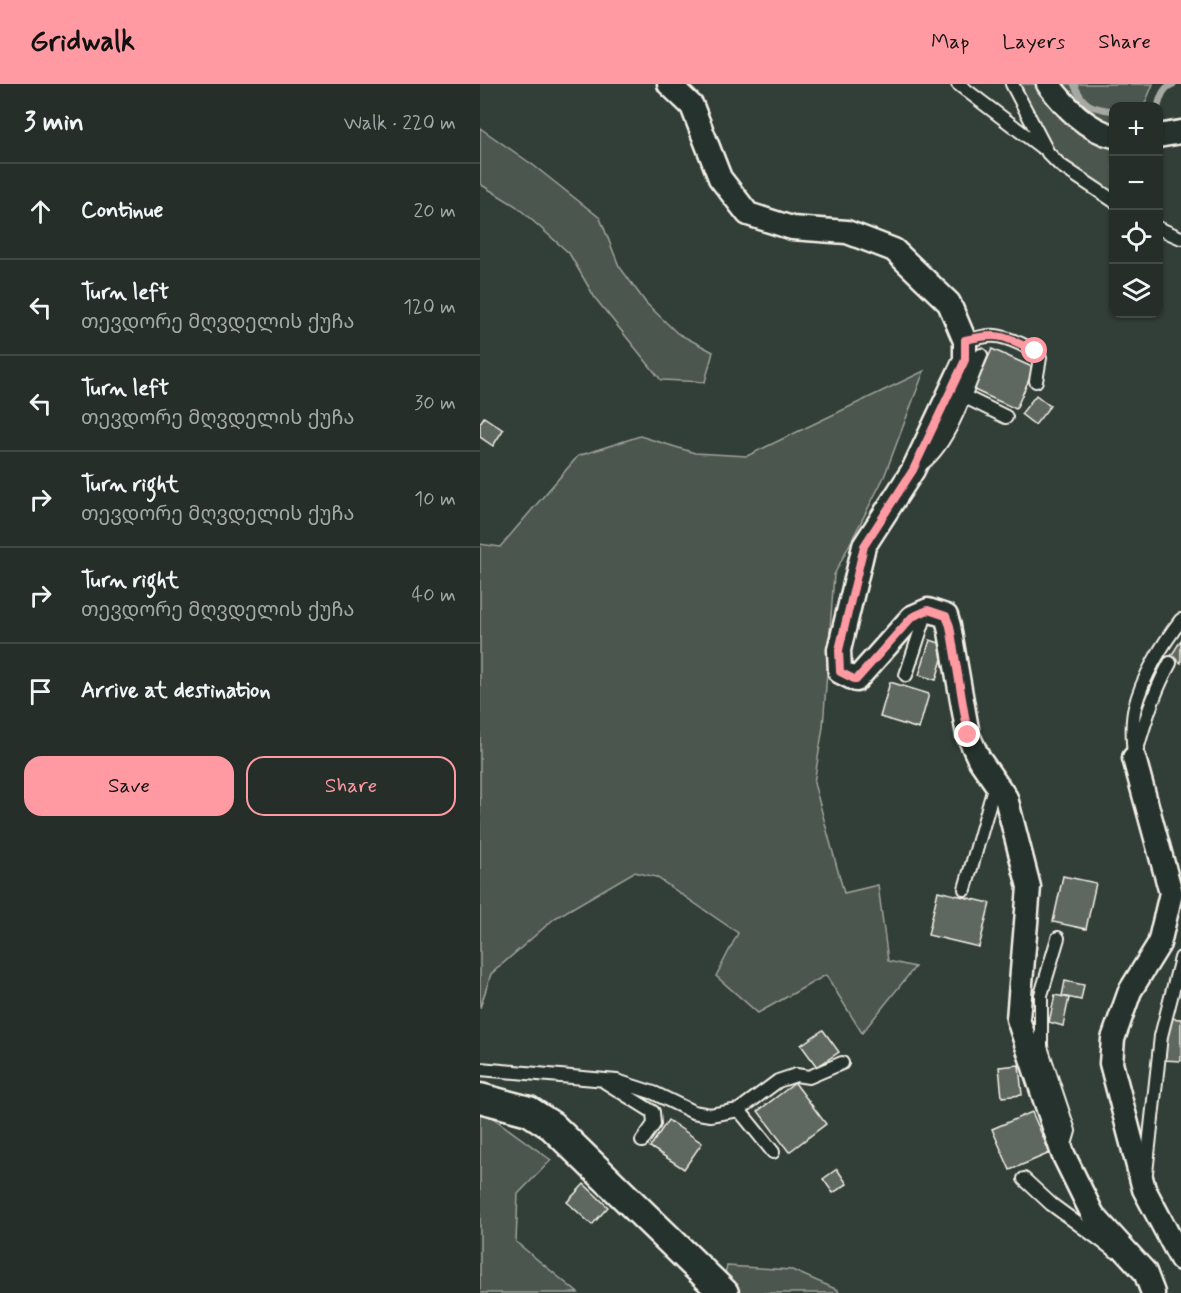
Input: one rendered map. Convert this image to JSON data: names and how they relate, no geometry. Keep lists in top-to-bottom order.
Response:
{
  "page": {
    "header": "Gridwalk",
    "nav": ["Map", "Layers", "Share"],
    "heading": ["3 min", "Walk · 220 m"],
    "map_buttons": ["+", "−"],
    "list": [
      ["Continue", "20 m"],
      ["Turn left", "თევდორე მღვდელის ქუჩა", "120 m"],
      ["Turn left", "თევდორე მღვდელის ქუჩა", "30 m"],
      ["Turn right", "თევდორე მღვდელის ქუჩა", "10 m"],
      ["Turn right", "თევდორე მღვდელის ქუჩა", "40 m"],
      "Arrive at destination"
    ],
    "buttons": ["Save", "Share"]
  }
}
